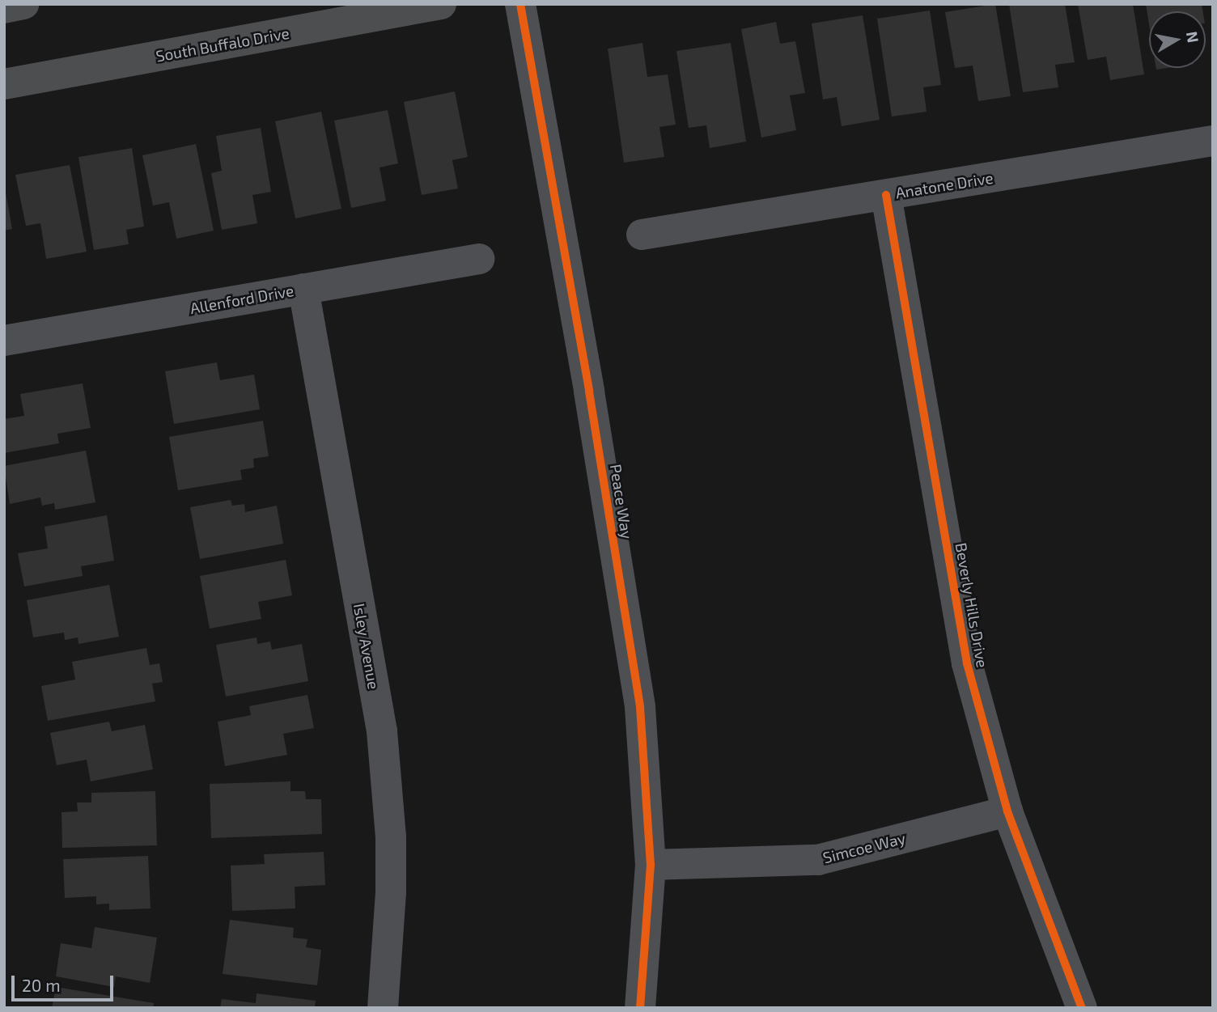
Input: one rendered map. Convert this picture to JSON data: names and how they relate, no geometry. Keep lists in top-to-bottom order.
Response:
{
  "streets": {
    "main road": ["South Buffalo Drive"],
    "street": [
      "Anatone Drive",
      "Allenford Drive",
      "Peace Way",
      "Beverly Hills Drive",
      "Isley Avenue",
      "Simcoe Way"
    ]
  },
  "crossings": [
    ["Anatone Drive", "Beverly Hills Drive"],
    ["Allenford Drive", "Isley Avenue"],
    ["Peace Way", "Simcoe Way"],
    ["Beverly Hills Drive", "Simcoe Way"]
  ],
  "scale_bar": "20 m",
  "north": "right"
}
